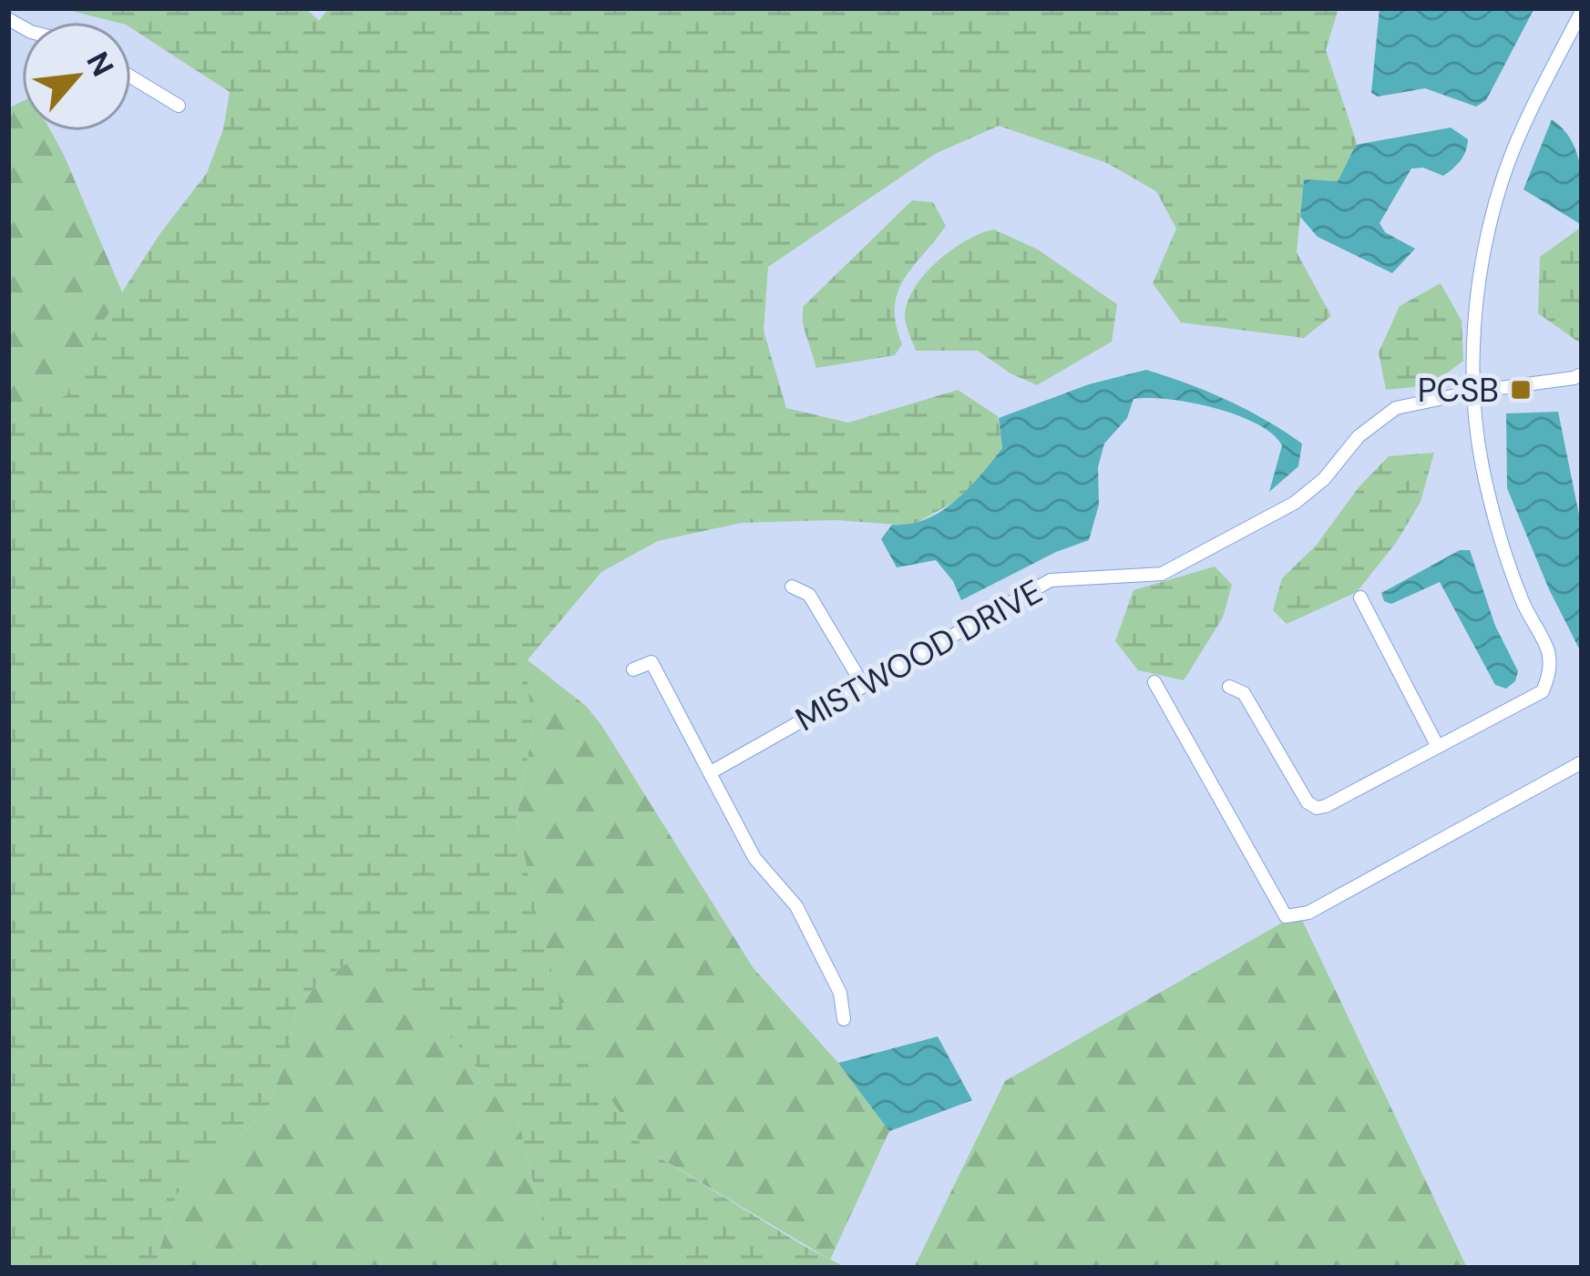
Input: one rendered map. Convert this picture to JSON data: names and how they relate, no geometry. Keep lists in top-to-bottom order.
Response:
{
  "streets": {
    "street": ["MISTWOOD DRIVE"]
  },
  "places": {
    "transit": ["PCSB"]
  },
  "north": "top right"
}
